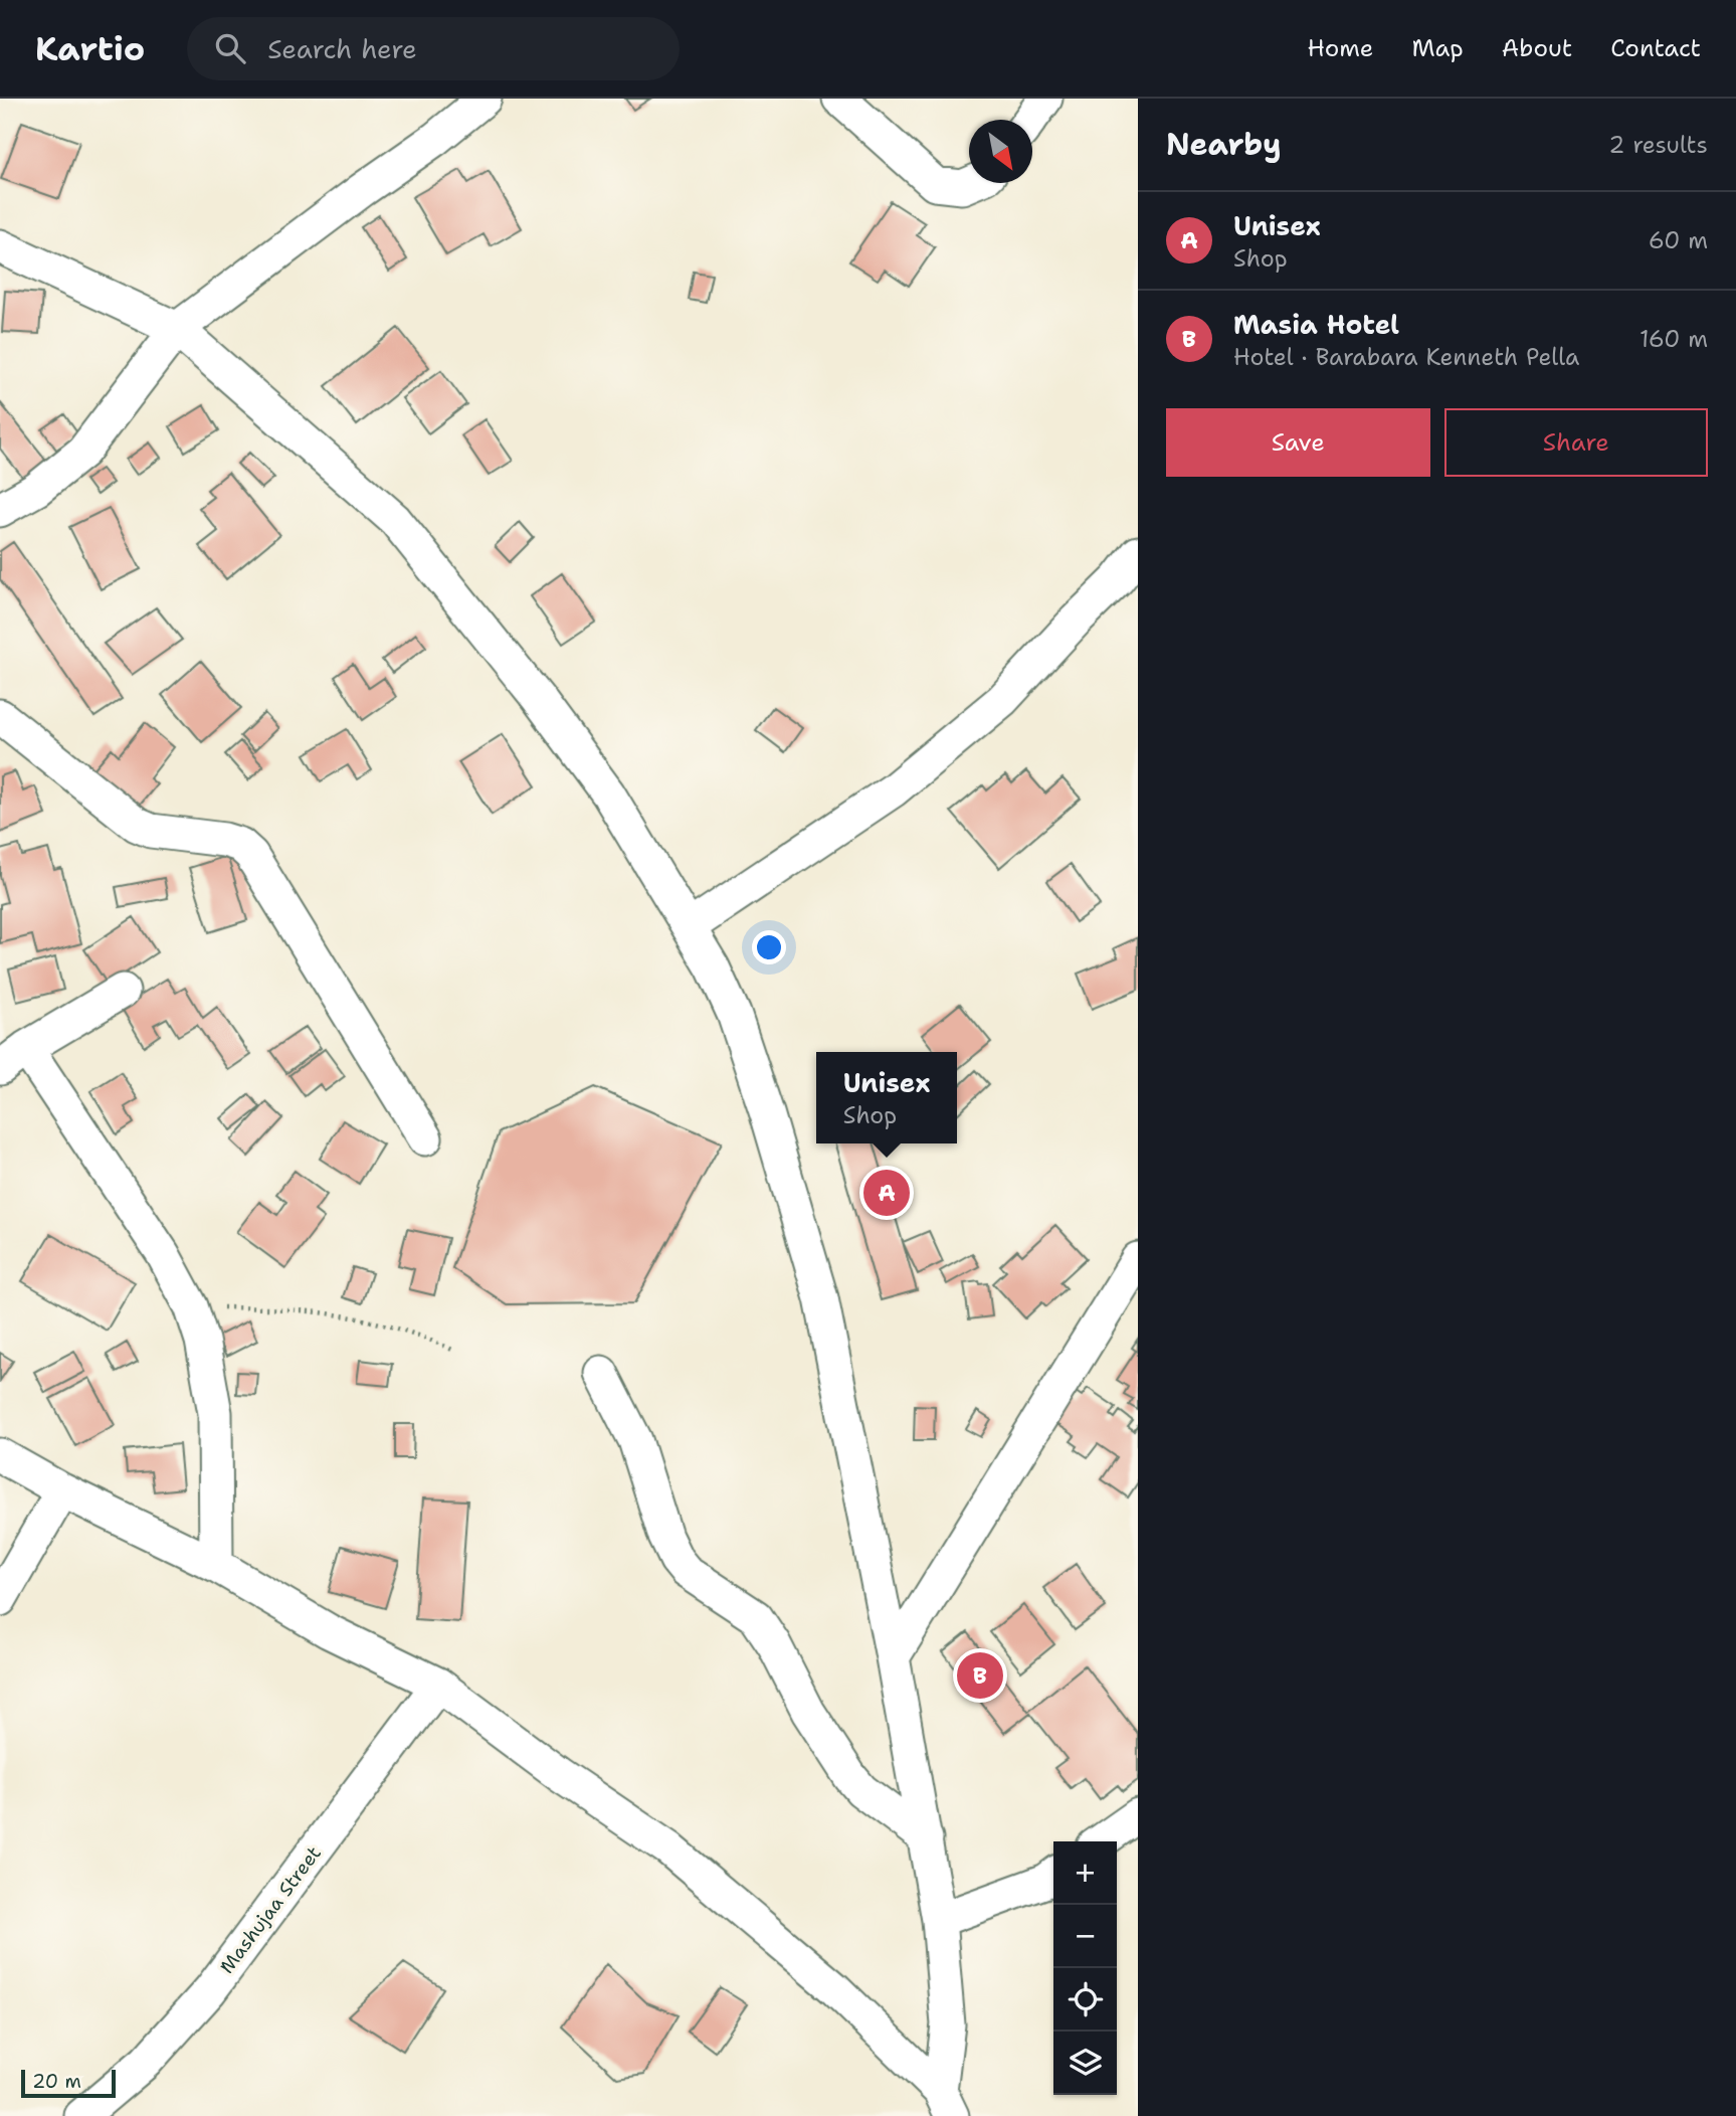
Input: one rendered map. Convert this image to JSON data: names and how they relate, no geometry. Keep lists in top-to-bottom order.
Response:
{
  "streets": {
    "street": ["Mashujaa Street"]
  },
  "scale_bar": "20 m",
  "north": "bottom right",
  "page": {
    "header": "Kartio",
    "search": "Search here",
    "nav": [
      "Home",
      "Map",
      "About",
      "Contact"
    ],
    "heading": ["Nearby", "2 results"],
    "list": [
      {
        "mark": "A",
        "name": "Unisex",
        "note": "Shop",
        "value": "60 m"
      },
      {
        "mark": "B",
        "name": "Masia Hotel",
        "note": "Hotel · Barabara Kenneth Pella",
        "value": "160 m"
      }
    ],
    "buttons": ["Save", "Share"],
    "popup": ["Unisex", "Shop"],
    "pins": ["A", "B"],
    "map_buttons": ["+", "−"],
    "scale": "20 m"
  }
}
